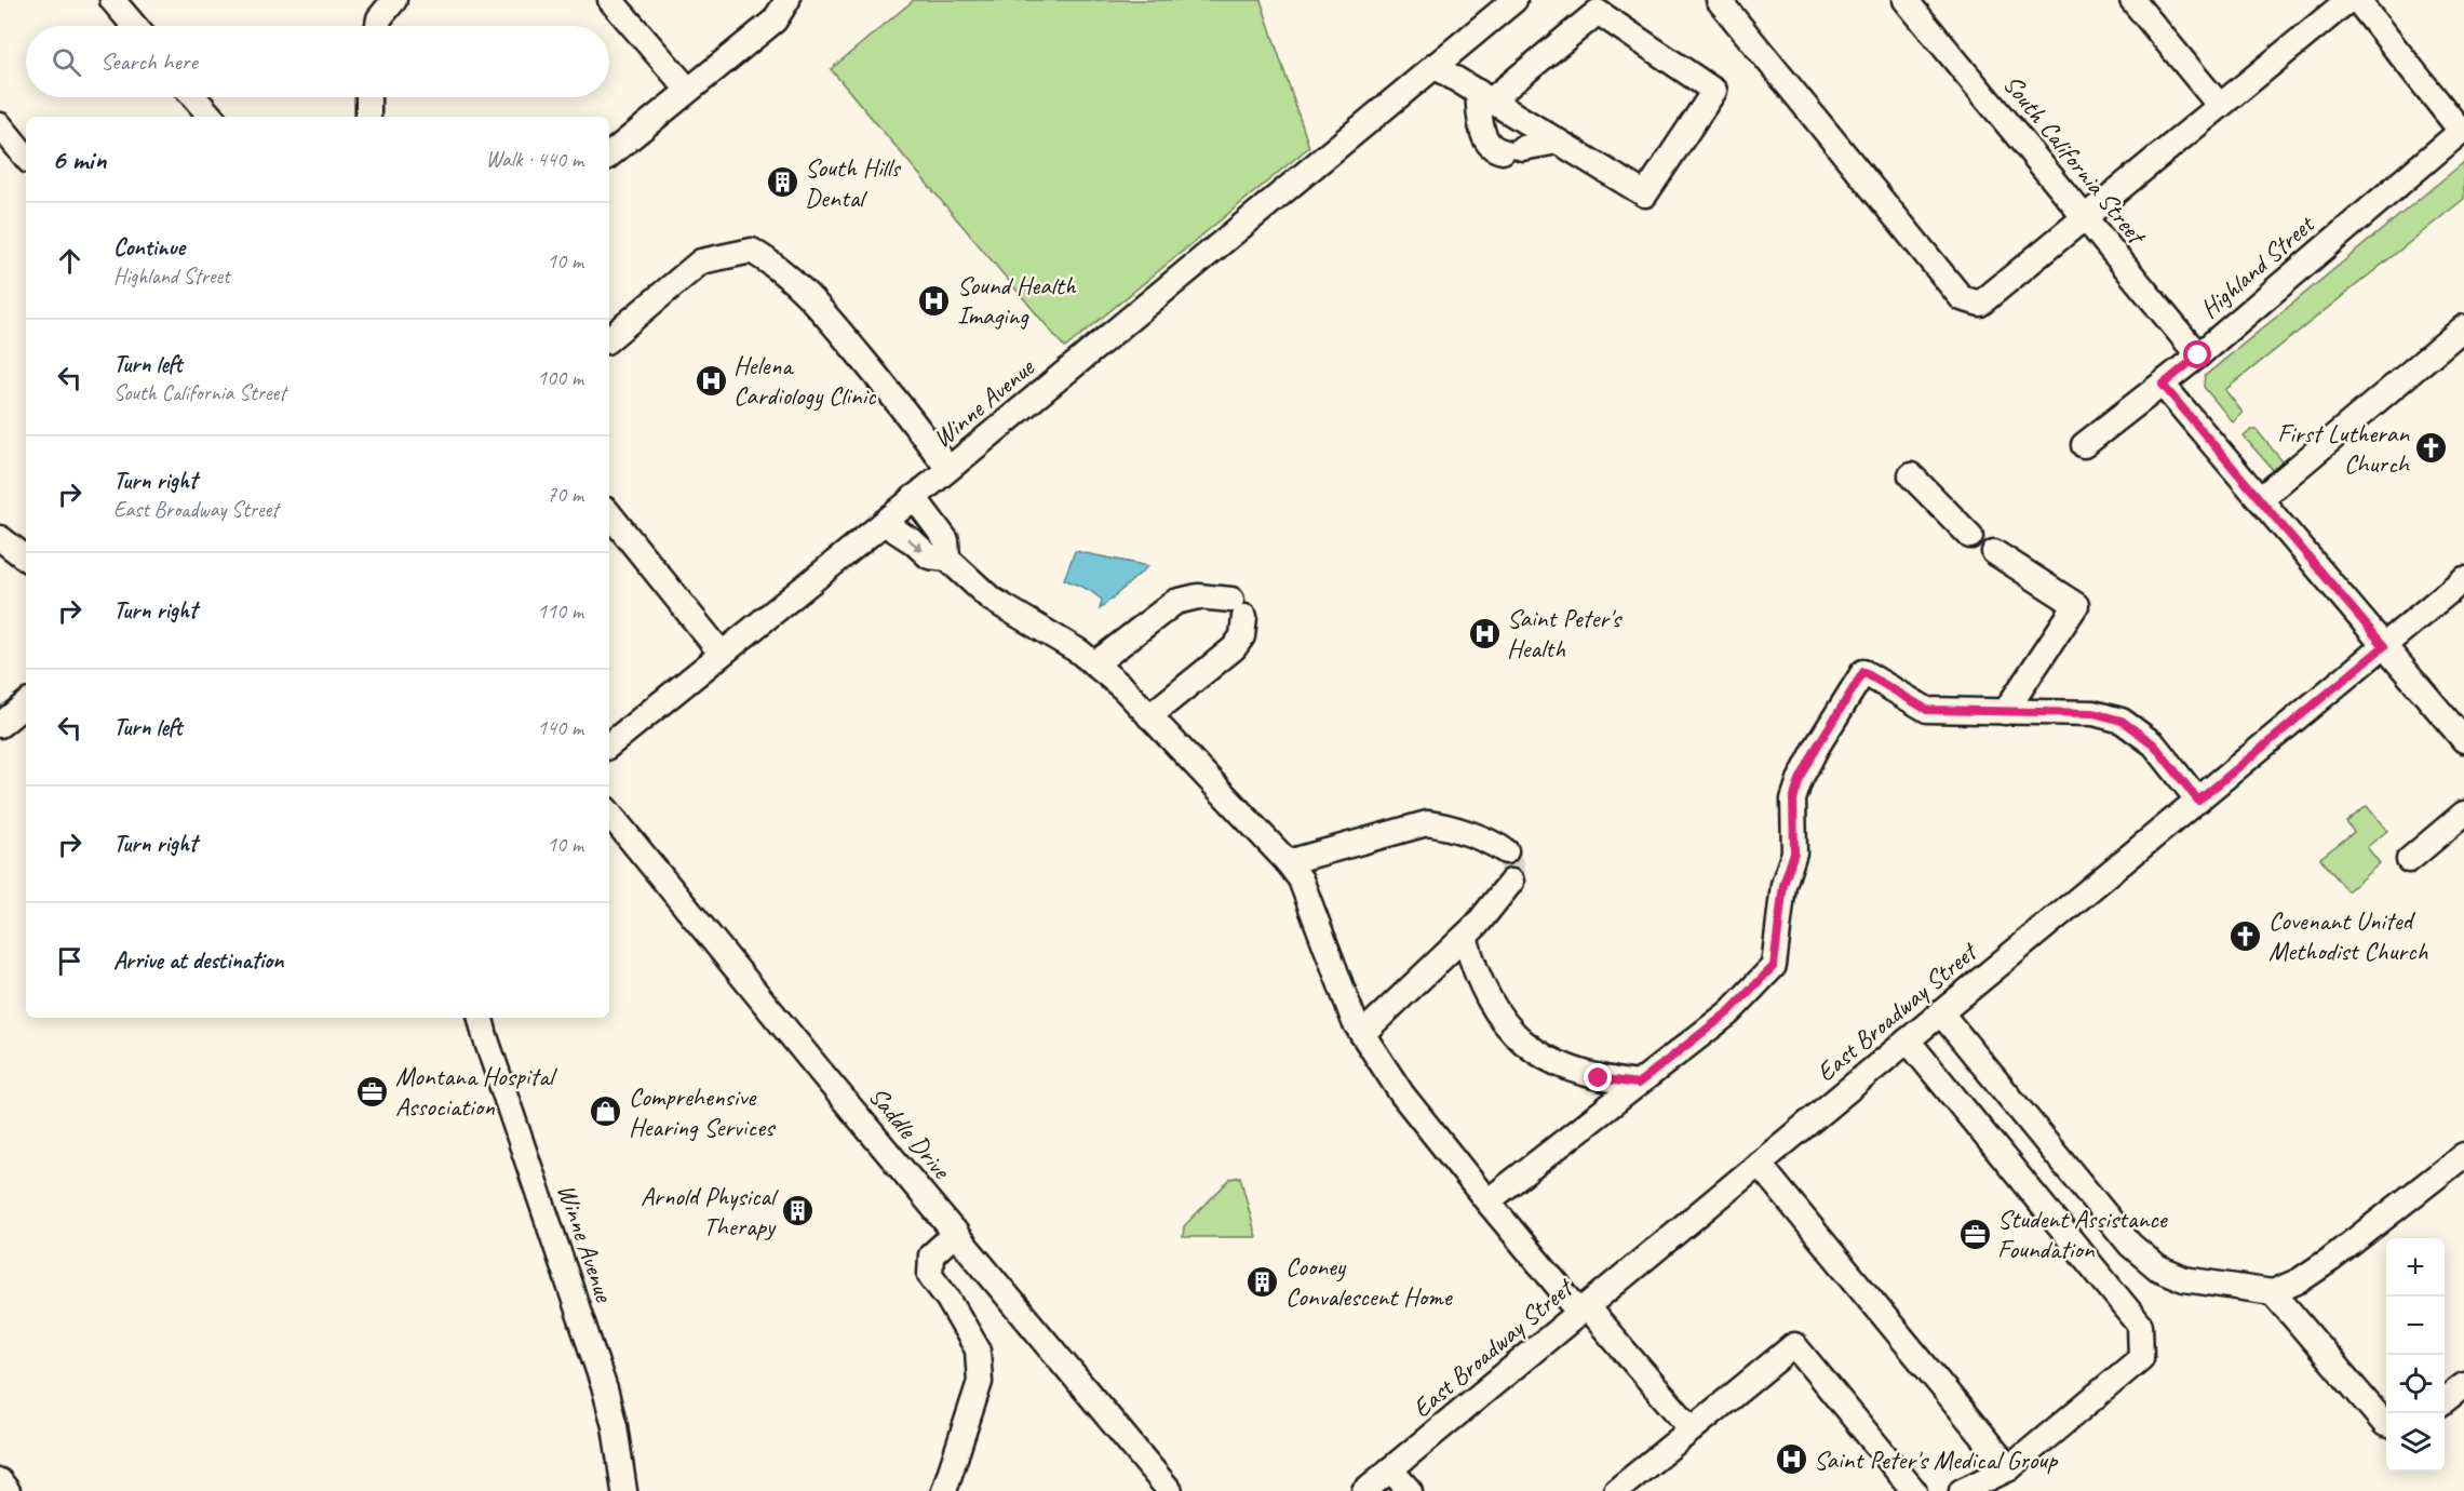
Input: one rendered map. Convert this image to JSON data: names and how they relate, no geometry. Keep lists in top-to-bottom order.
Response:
{
  "streets": {
    "street": [
      "South California Street",
      "Highland Street",
      "Winne Avenue",
      "East Broadway Street",
      "Saddle Drive"
    ]
  },
  "crossings": [
    ["South California Street", "Highland Street"]
  ],
  "places": {
    "building": ["South Hills Dental", "Arnold Physical Therapy", "Cooney Convalescent Home"],
    "hospital": [
      "Sound Health Imaging",
      "Helena Cardiology Clinic",
      "Saint Peter's Health",
      "Saint Peter's Medical Group"
    ],
    "church": ["First Lutheran Church", "Covenant United Methodist Church"],
    "office": ["Montana Hospital Association", "Student Assistance Foundation"],
    "shop": ["Comprehensive Hearing Services"]
  },
  "page": {
    "search": "Search here",
    "heading": ["6 min", "Walk · 440 m"],
    "list": [
      ["Continue", "Highland Street", "10 m"],
      ["Turn left", "South California Street", "100 m"],
      ["Turn right", "East Broadway Street", "70 m"],
      ["Turn right", "110 m"],
      ["Turn left", "140 m"],
      ["Turn right", "10 m"],
      "Arrive at destination"
    ],
    "map_buttons": ["+", "−"]
  }
}
